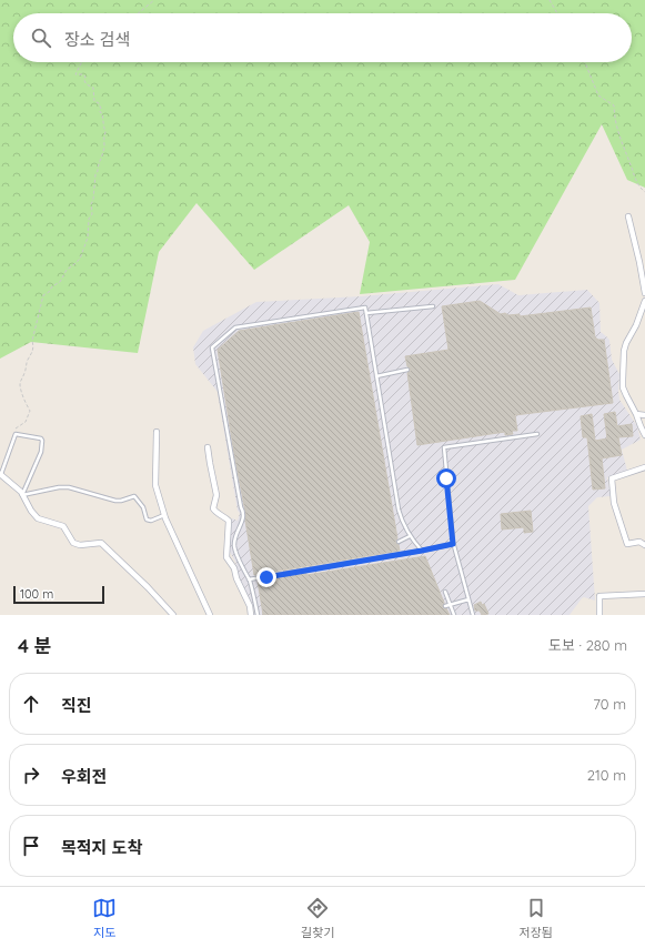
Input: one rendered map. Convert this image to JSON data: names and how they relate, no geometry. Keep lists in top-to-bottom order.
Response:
{
  "scale_bar": "100 m",
  "page": {
    "search": "장소 검색",
    "scale": "100 m",
    "heading": ["4 분", "도보 · 280 m"],
    "list": [
      ["직진", "70 m"],
      ["우회전", "210 m"],
      "목적지 도착"
    ],
    "nav": ["지도", "길찾기", "저장됨"]
  }
}
